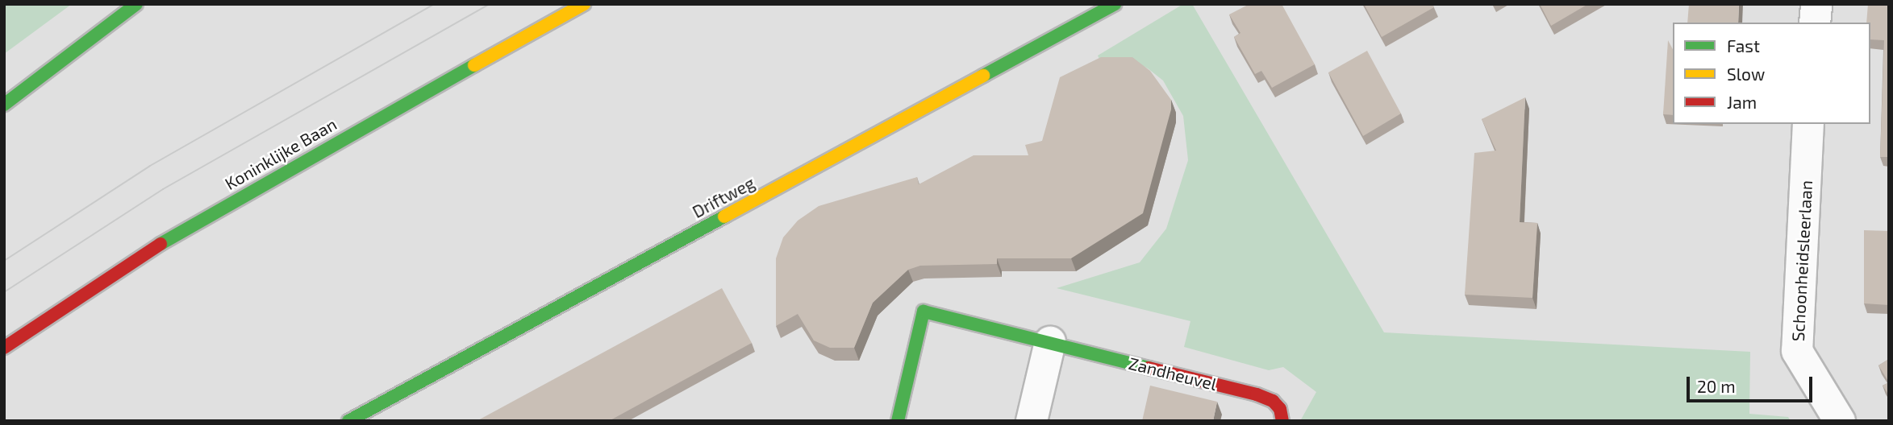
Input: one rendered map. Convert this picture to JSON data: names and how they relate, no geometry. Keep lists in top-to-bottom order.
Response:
{
  "streets": {
    "street": [
      "Koninklijke Baan",
      "Driftweg",
      "Schoonheidsleerlaan",
      "Zandheuvel"
    ]
  },
  "legend": ["Fast", "Slow", "Jam"],
  "scale_bar": "20 m"
}
